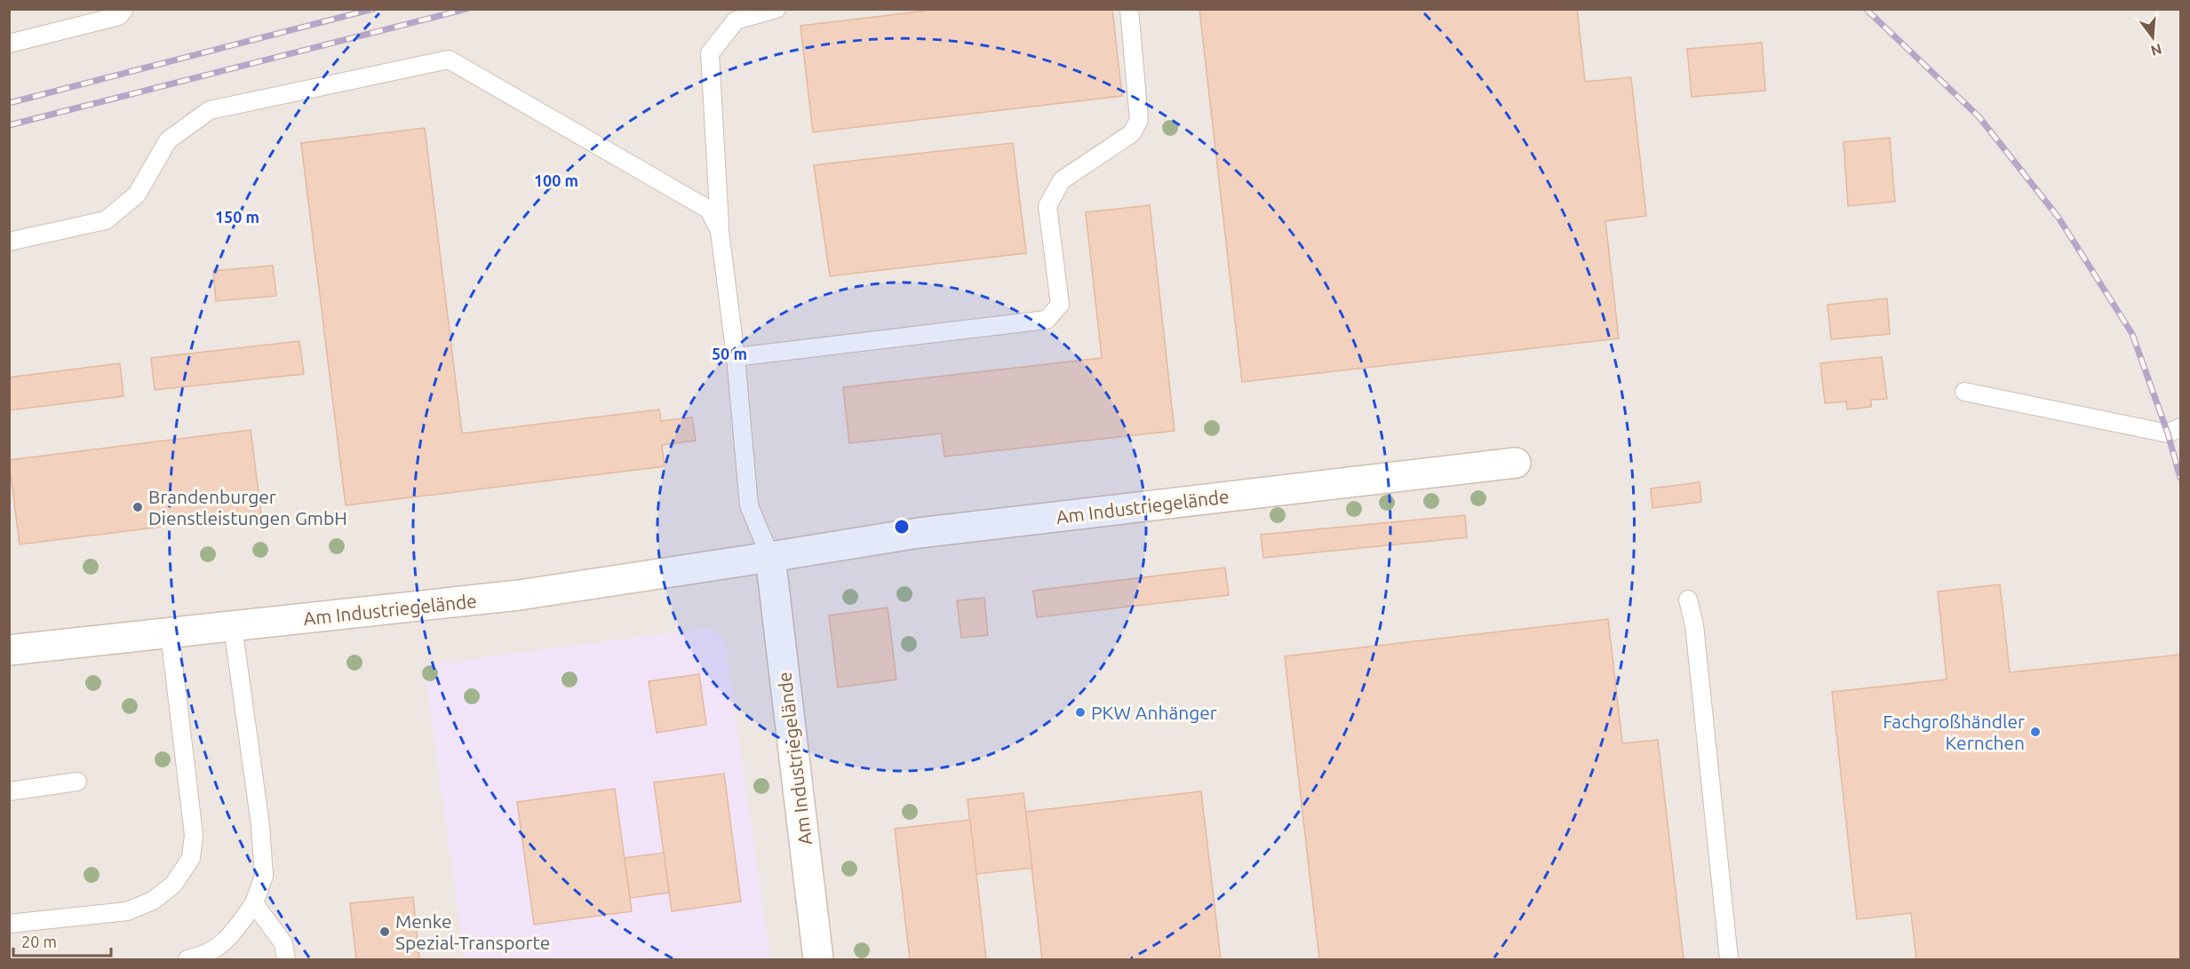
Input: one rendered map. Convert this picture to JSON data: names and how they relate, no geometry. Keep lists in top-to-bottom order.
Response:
{
  "streets": {
    "street": ["Am Industriegelände"]
  },
  "places": [
    "Brandenburger Dienstleistungen GmbH",
    "PKW Anhänger",
    "Fachgroßhändler Kernchen",
    "Menke Spezial-Transporte"
  ],
  "scale_bar": "20 m",
  "north": "bottom",
  "rings": ["100 m", "150 m", "50 m"]
}
